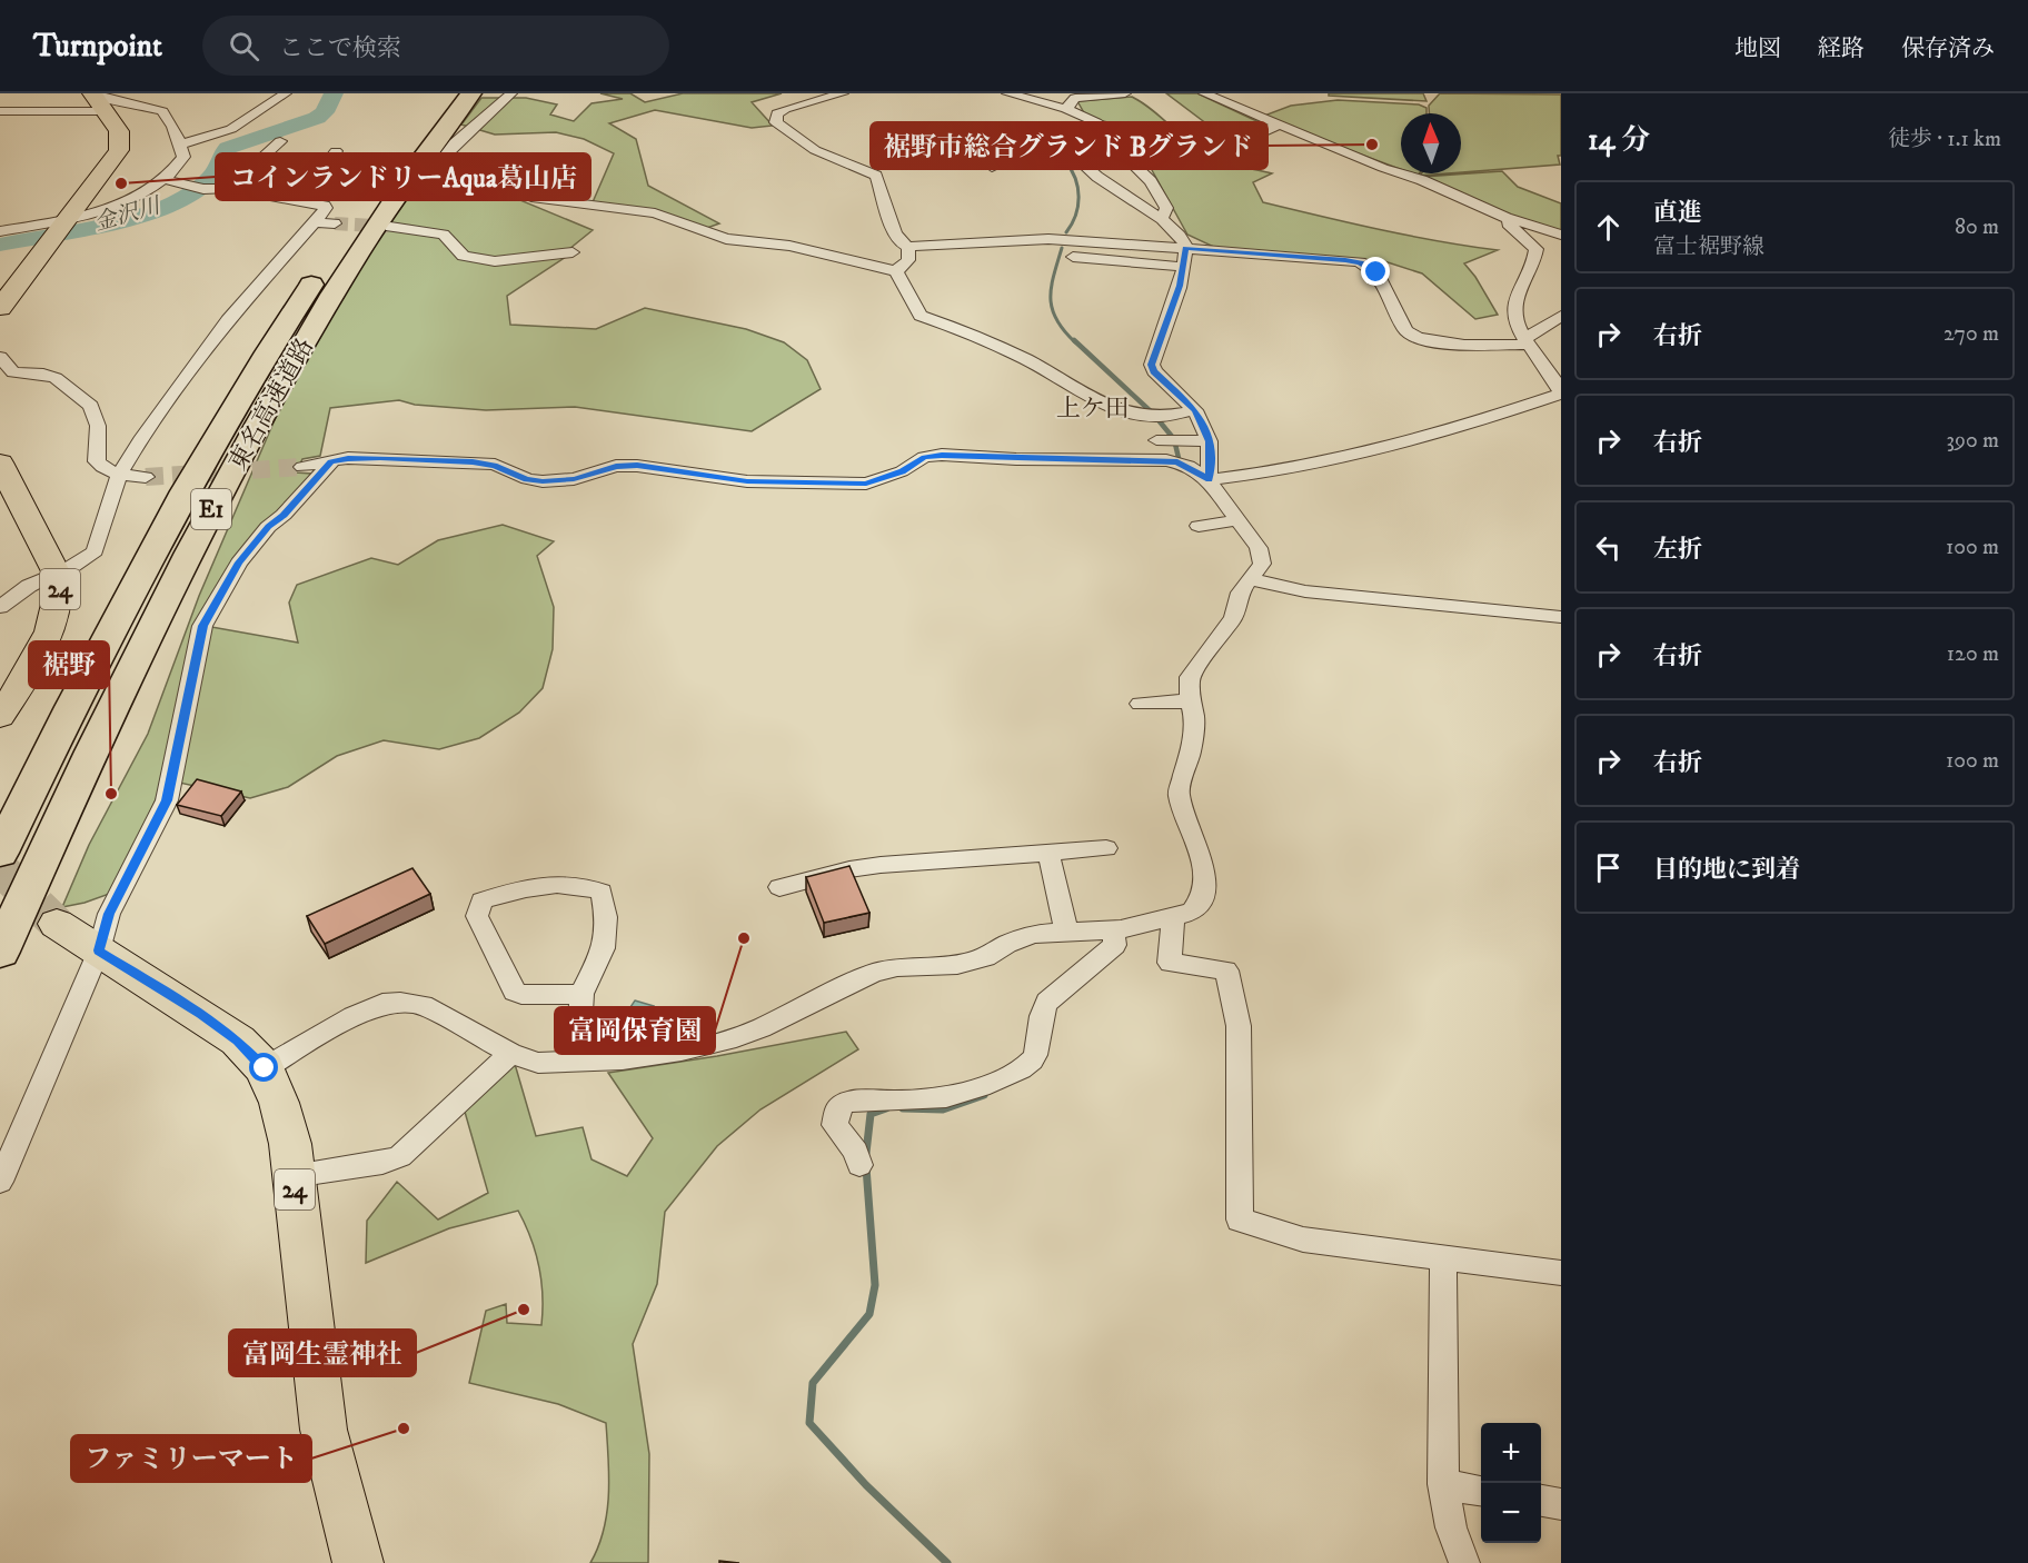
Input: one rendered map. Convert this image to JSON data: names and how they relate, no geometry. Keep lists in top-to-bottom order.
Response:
{
  "streets": {
    "highway": ["東名高速道路", "E1"],
    "main road": ["24"]
  },
  "districts": ["上ケ田"],
  "water": ["金沢川"],
  "places": [
    "裾野市総合グランド Bグランド",
    "コインランドリーAqua葛山店",
    "裾野",
    "富岡保育園",
    "富岡生霊神社",
    "ファミリーマート"
  ],
  "north": "top",
  "page": {
    "header": "Turnpoint",
    "search": "ここで検索",
    "nav": ["地図", "経路", "保存済み"],
    "heading": ["14 分", "徒歩 · 1.1 km"],
    "list": [
      ["直進", "富士裾野線", "80 m"],
      ["右折", "270 m"],
      ["右折", "390 m"],
      ["左折", "100 m"],
      ["右折", "120 m"],
      ["右折", "100 m"],
      "目的地に到着"
    ],
    "map_buttons": ["+", "−"]
  }
}
